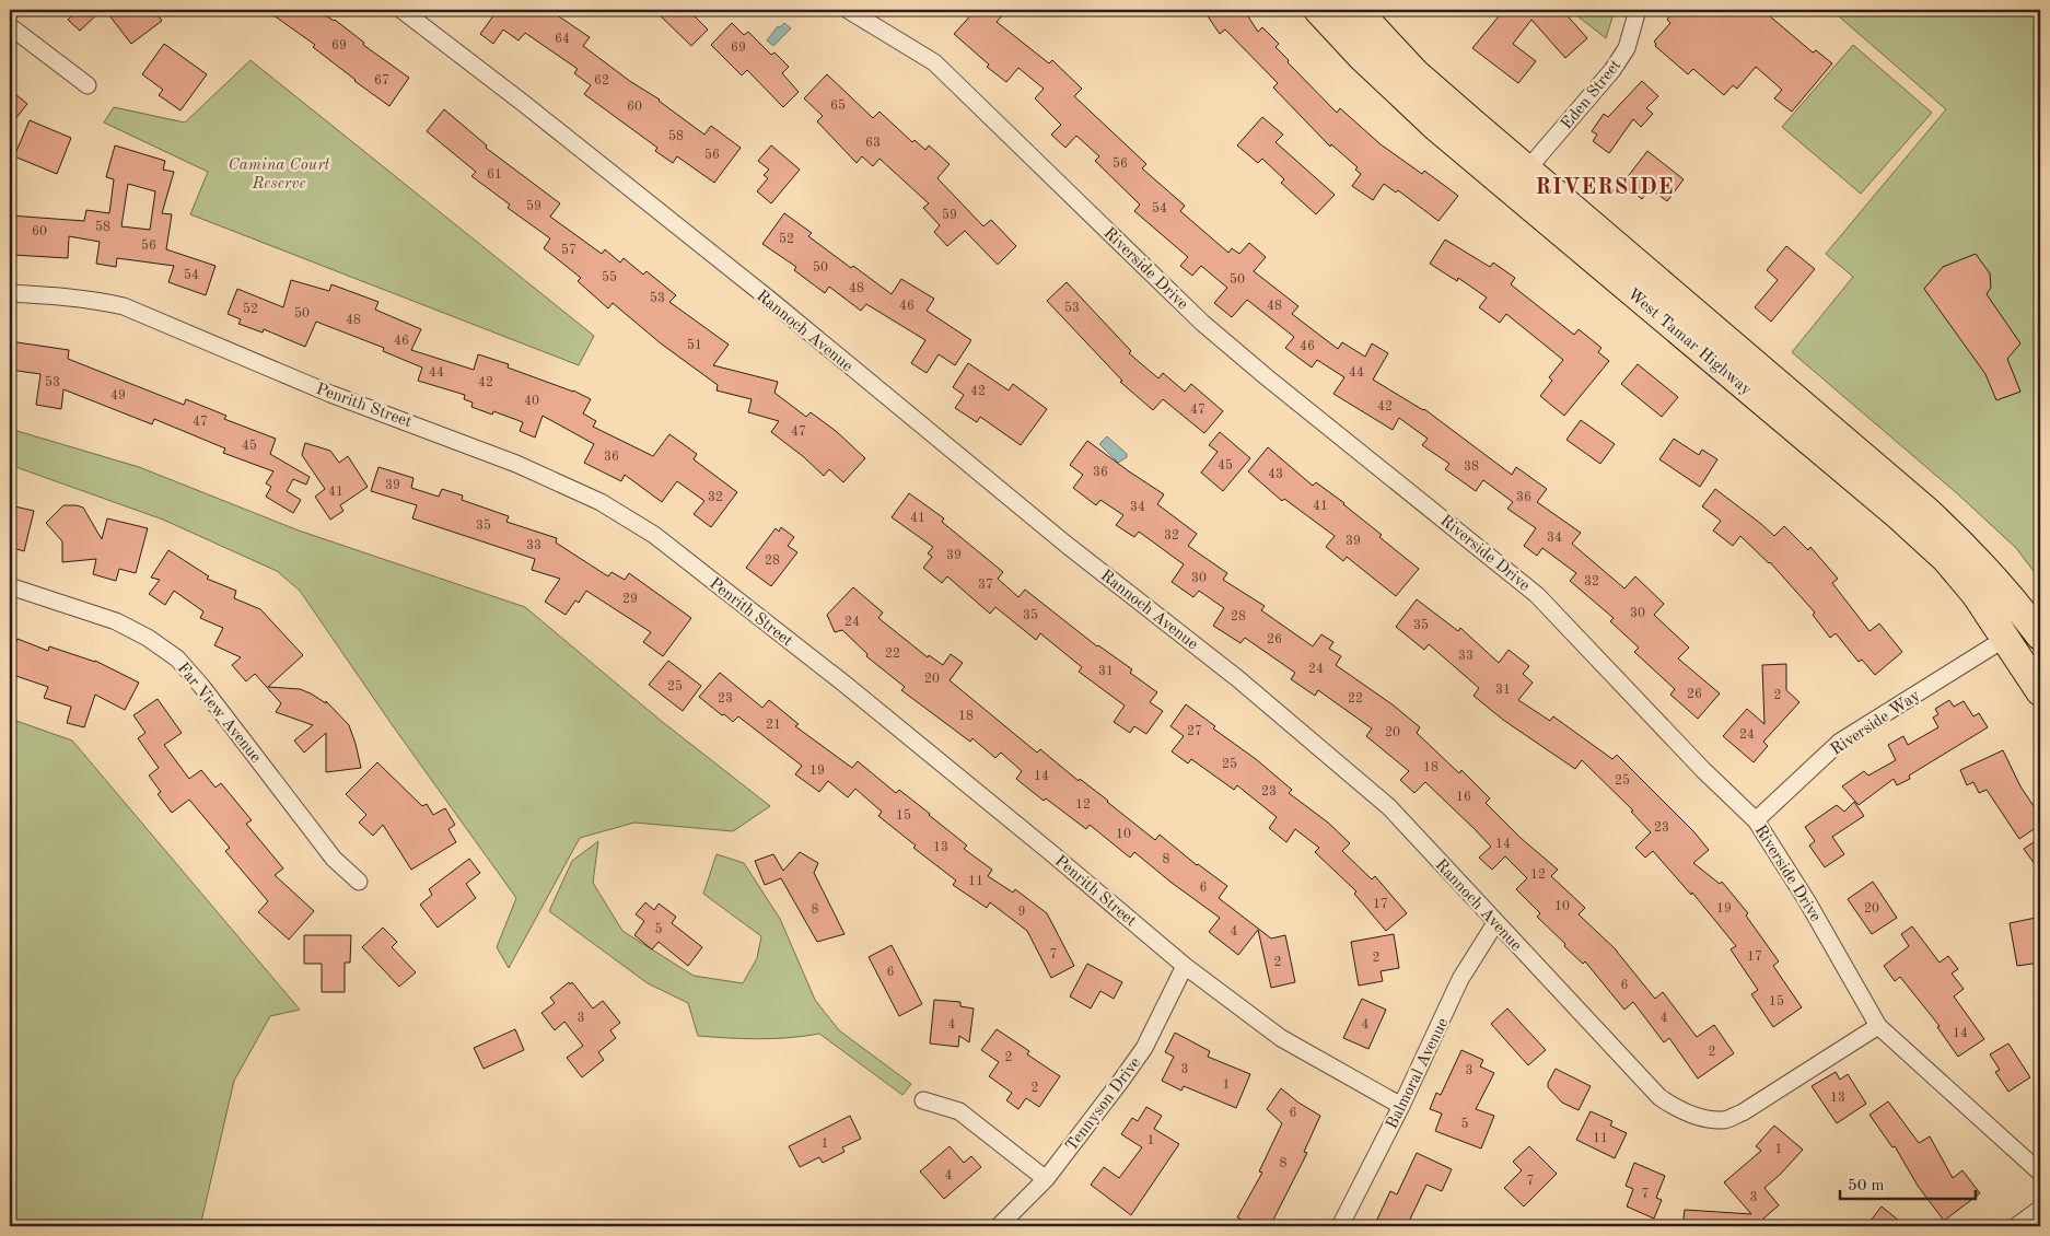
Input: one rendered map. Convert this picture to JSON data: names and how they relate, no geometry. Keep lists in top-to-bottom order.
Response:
{
  "streets": {
    "highway": ["West Tamar Highway"],
    "street": [
      "Eden Street",
      "Riverside Drive",
      "Rannoch Avenue",
      "Penrith Street",
      "Far View Avenue",
      "Riverside Way",
      "Balmoral Avenue",
      "Tennyson Drive"
    ]
  },
  "crossings": [
    ["Eden Street", "West Tamar Highway"],
    ["Riverside Drive", "Rannoch Avenue"],
    ["Riverside Drive", "Riverside Way"],
    ["Rannoch Avenue", "Balmoral Avenue"],
    ["West Tamar Highway", "Riverside Way"],
    ["Penrith Street", "Balmoral Avenue"],
    ["Penrith Street", "Tennyson Drive"]
  ],
  "districts": ["RIVERSIDE"],
  "parks": ["Camina Court Reserve"],
  "house_numbers": [
    "64",
    "69",
    "69",
    "67",
    "62",
    "65",
    "60",
    "58",
    "63",
    "56",
    "56",
    "61",
    "59",
    "54",
    "59",
    "58",
    "60",
    "52",
    "56",
    "57",
    "50",
    "54",
    "55",
    "50",
    "48",
    "53",
    "46",
    "48",
    "53",
    "52",
    "50",
    "48",
    "46",
    "51",
    "46",
    "44",
    "44",
    "53",
    "42",
    "42",
    "49",
    "40",
    "42",
    "47",
    "47",
    "47",
    "45",
    "36",
    "45",
    "38",
    "36",
    "43",
    "39",
    "41",
    "32",
    "36",
    "41",
    "34",
    "41",
    "35",
    "32",
    "34",
    "39",
    "33",
    "39",
    "28",
    "30",
    "32",
    "37",
    "29",
    "30",
    "35",
    "28",
    "24",
    "35",
    "26",
    "22",
    "33",
    "24",
    "31",
    "20",
    "25",
    "31",
    "26",
    "2",
    "23",
    "22",
    "18",
    "21",
    "27",
    "20",
    "24",
    "25",
    "18",
    "19",
    "14",
    "25",
    "23",
    "16",
    "12",
    "15",
    "23",
    "10",
    "14",
    "13",
    "8",
    "12",
    "11",
    "6",
    "17",
    "10",
    "19",
    "20",
    "8",
    "9",
    "5",
    "4",
    "7",
    "17",
    "2",
    "2",
    "6",
    "6",
    "15",
    "3",
    "4",
    "4",
    "4",
    "14",
    "2",
    "2",
    "3",
    "3",
    "1",
    "2",
    "13",
    "6",
    "5",
    "11",
    "1",
    "1",
    "1",
    "8",
    "4",
    "7",
    "7",
    "3"
  ],
  "scale_bar": "50 m"
}
